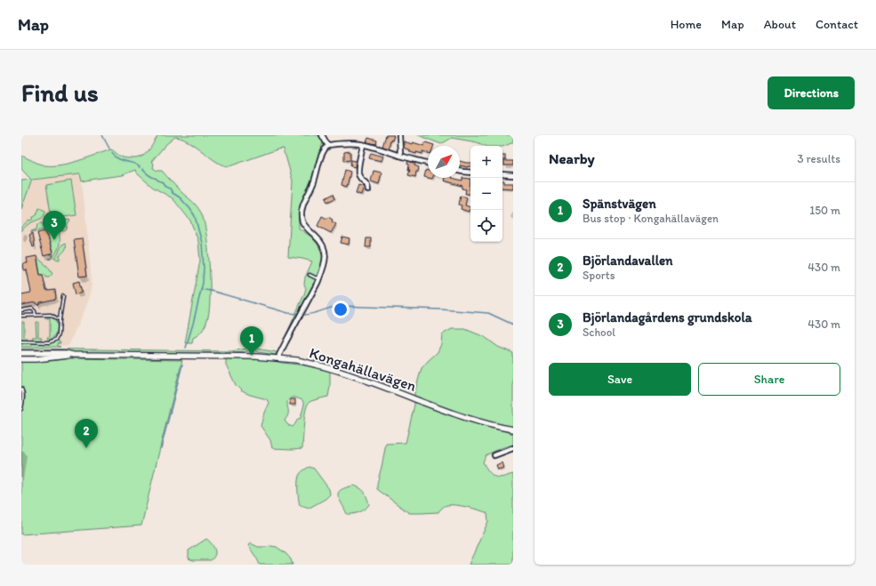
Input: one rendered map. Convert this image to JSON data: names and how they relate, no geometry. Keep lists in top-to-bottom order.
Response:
{
  "streets": {
    "street": ["Kongahällavägen"]
  },
  "north": "top right",
  "page": {
    "header": "Map",
    "nav": [
      "Home",
      "Map",
      "About",
      "Contact"
    ],
    "buttons": [
      "Directions",
      ["Save", "Share"]
    ],
    "title": "Find us",
    "heading": ["Nearby", "3 results"],
    "map_buttons": ["+", "−"],
    "list": [
      {
        "mark": "1",
        "name": "Spänstvägen",
        "note": "Bus stop · Kongahällavägen",
        "value": "150 m"
      },
      {
        "mark": "2",
        "name": "Björlandavallen",
        "note": "Sports",
        "value": "430 m"
      },
      {
        "mark": "3",
        "name": "Björlandagårdens grundskola",
        "note": "School",
        "value": "430 m"
      }
    ],
    "pins": ["3", "1", "2"]
  }
}
